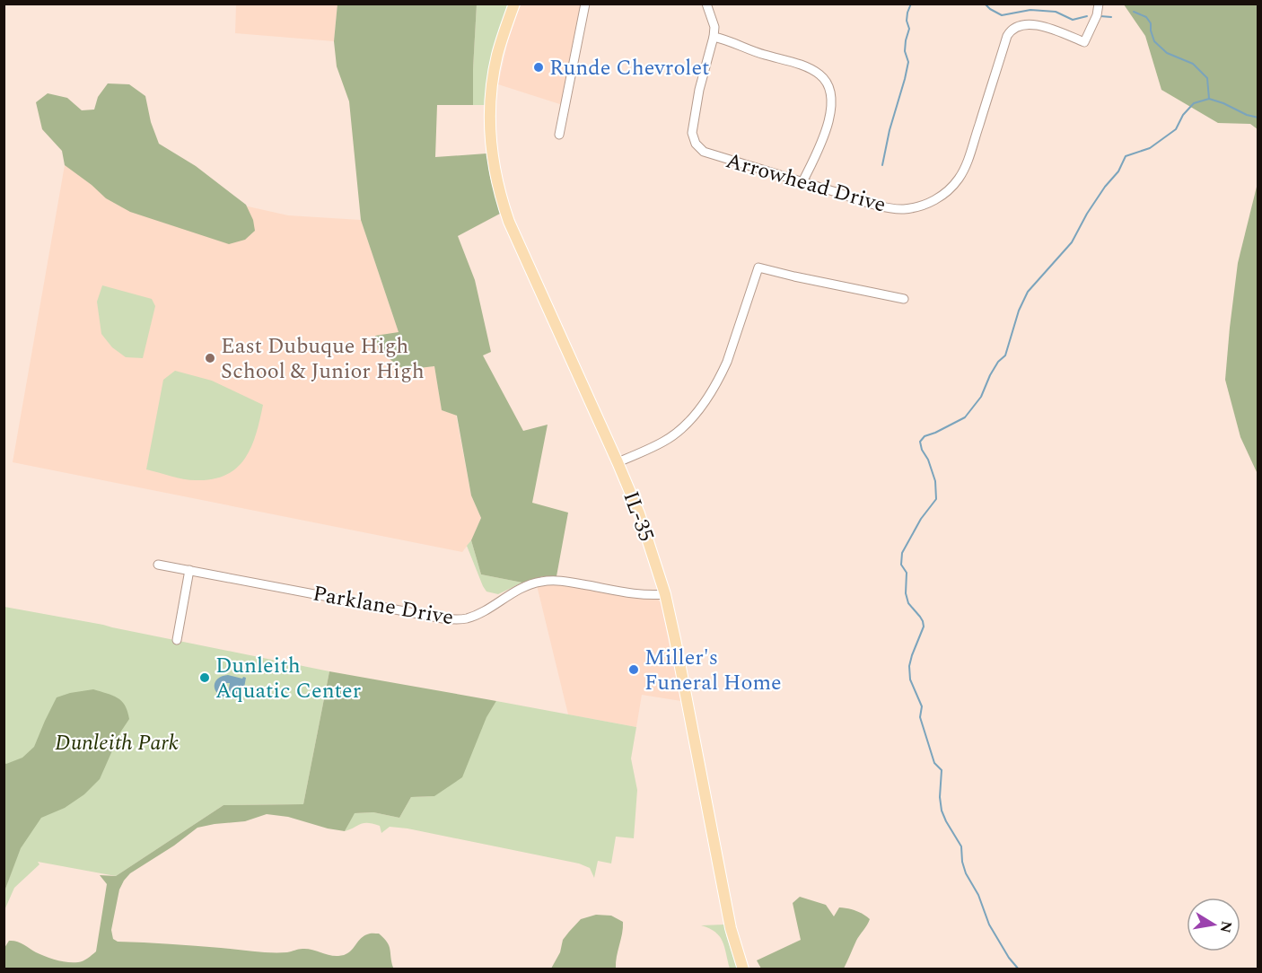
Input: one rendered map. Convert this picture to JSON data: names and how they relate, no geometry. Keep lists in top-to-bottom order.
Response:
{
  "streets": {
    "main road": ["IL-35"],
    "street": ["Arrowhead Drive", "Parklane Drive"]
  },
  "crossings": [
    ["IL-35", "Parklane Drive"]
  ],
  "parks": ["Dunleith Park"],
  "places": [
    "Runde Chevrolet",
    "East Dubuque High School & Junior High",
    "Miller's Funeral Home",
    "Dunleith Aquatic Center"
  ],
  "north": "right"
}
